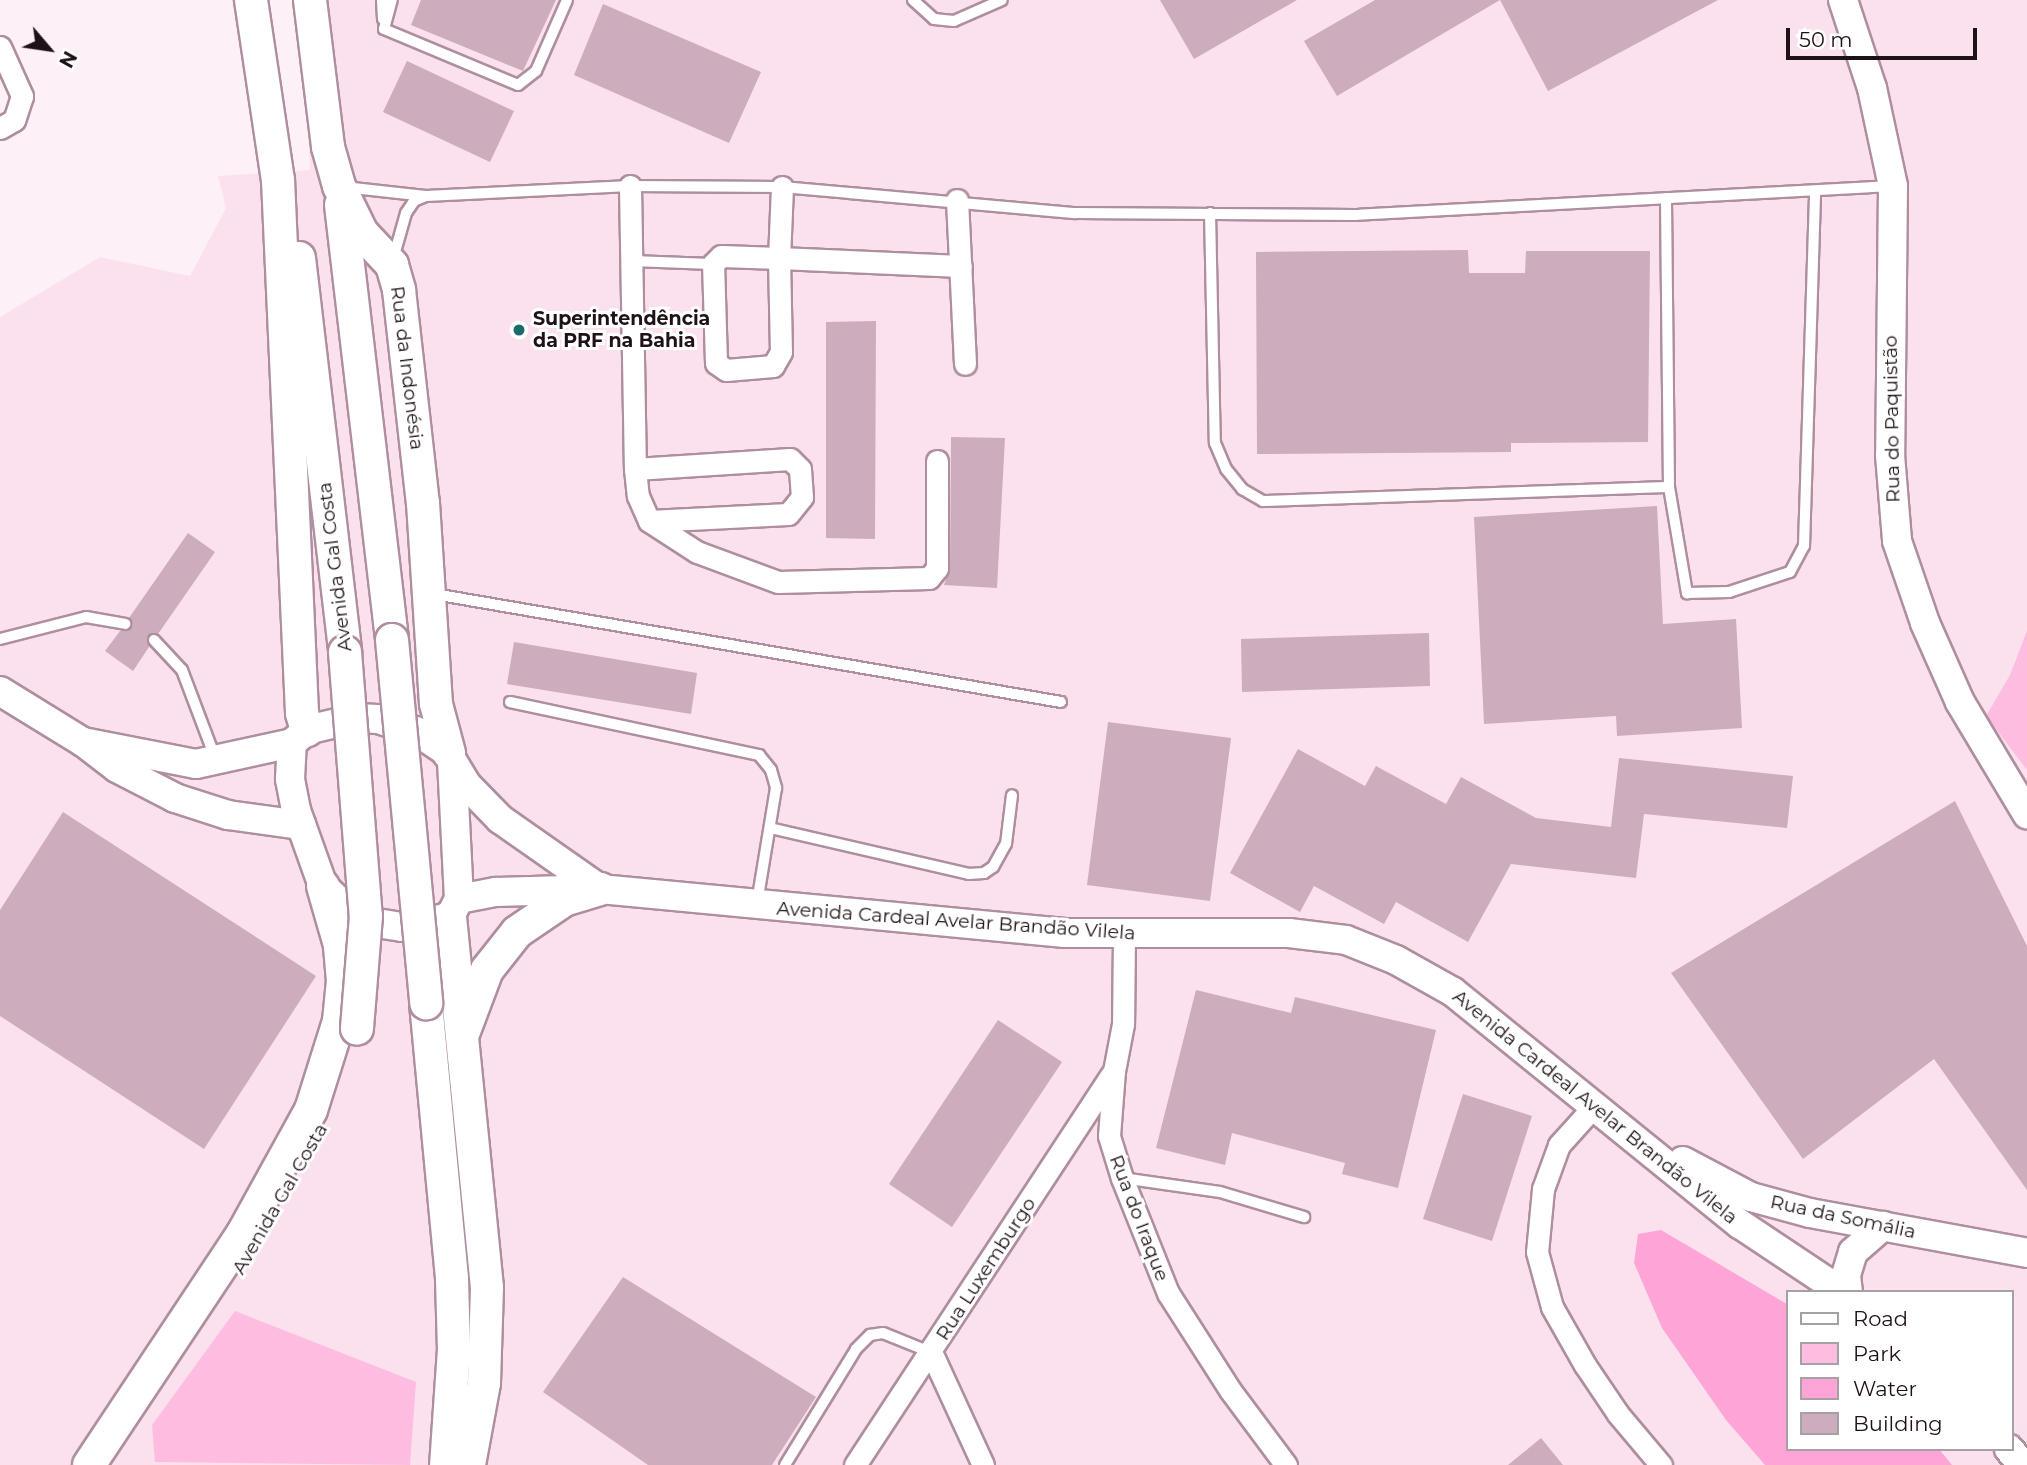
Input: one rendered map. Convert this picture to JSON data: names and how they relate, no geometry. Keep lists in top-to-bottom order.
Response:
{
  "streets": {
    "main road": [
      "Rua da Indonésia",
      "Rua do Paquistão",
      "Avenida Gal Costa",
      "Avenida Cardeal Avelar Brandão Vilela",
      "Rua da Somália"
    ],
    "street": ["Rua do Iraque", "Rua Luxemburgo"]
  },
  "crossings": [
    ["Rua da Indonésia", "Avenida Gal Costa"],
    ["Rua da Indonésia", "Avenida Cardeal Avelar Brandão Vilela"],
    ["Avenida Gal Costa", "Avenida Cardeal Avelar Brandão Vilela"],
    ["Avenida Cardeal Avelar Brandão Vilela", "Rua da Somália"],
    ["Avenida Cardeal Avelar Brandão Vilela", "Rua do Iraque"],
    ["Rua do Iraque", "Rua Luxemburgo"]
  ],
  "places": ["Superintendência da PRF na Bahia"],
  "legend": [
    "Road",
    "Park",
    "Water",
    "Building"
  ],
  "scale_bar": "50 m",
  "north": "bottom right"
}
